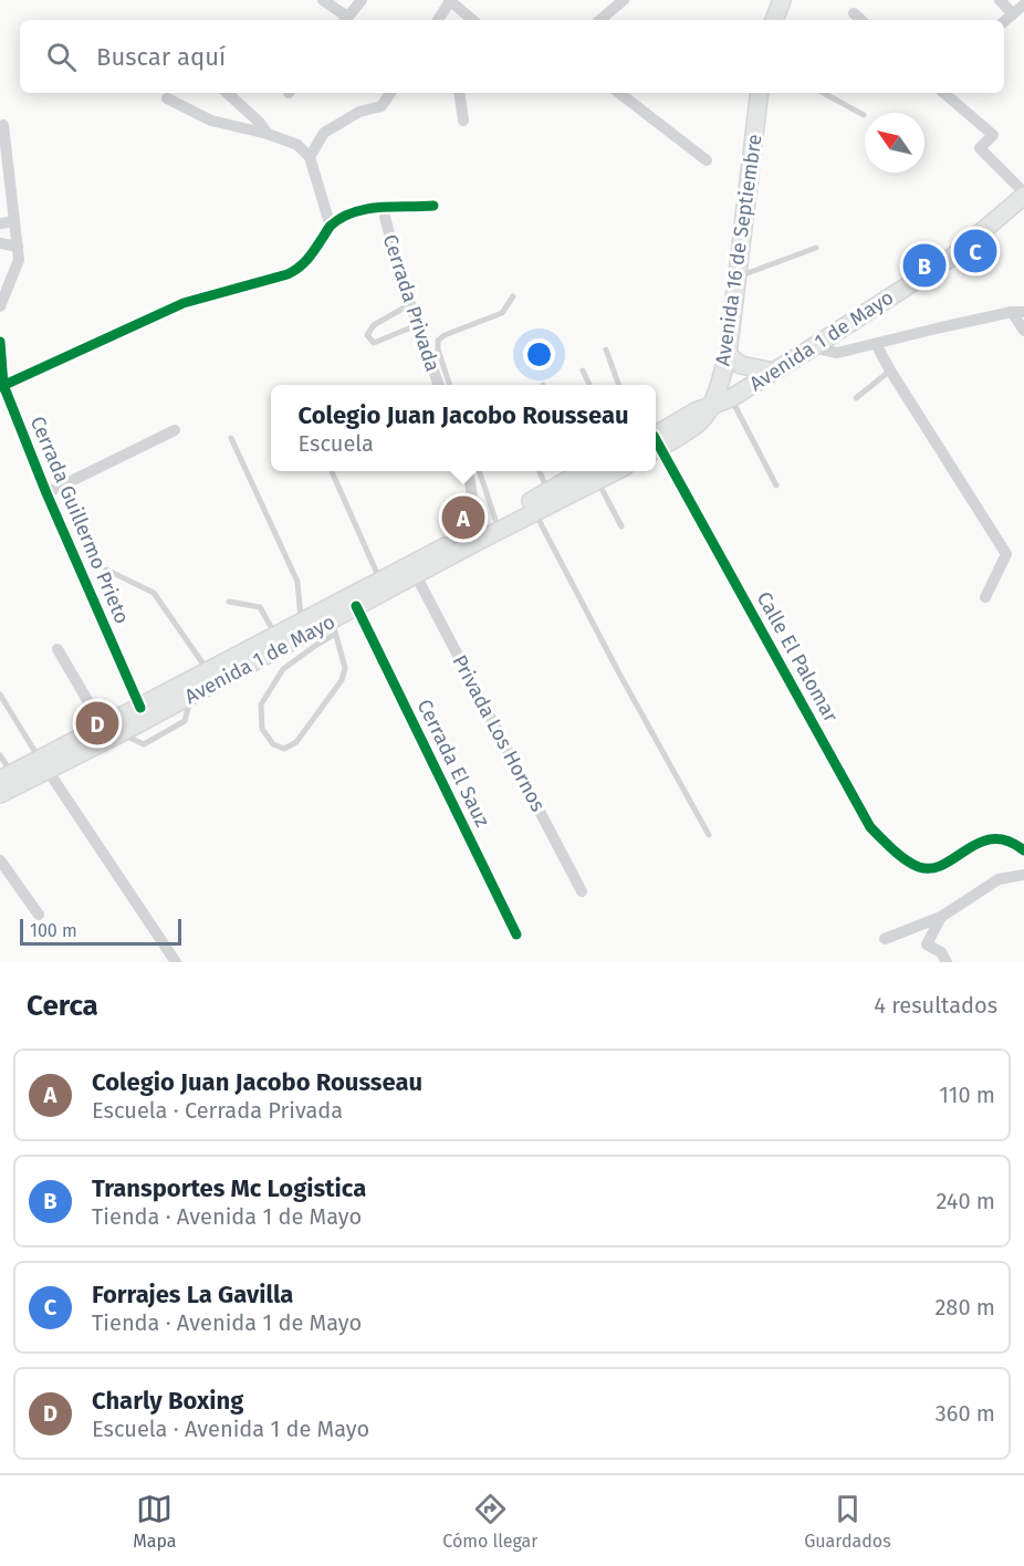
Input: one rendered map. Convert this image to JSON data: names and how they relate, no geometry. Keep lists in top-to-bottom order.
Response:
{
  "streets": {
    "main road": ["Avenida 16 de Septiembre", "Avenida 1 de Mayo"],
    "street": [
      "Cerrada Privada",
      "Cerrada Guillermo Prieto",
      "Calle El Palomar",
      "Privada Los Hornos",
      "Cerrada El Sauz"
    ]
  },
  "crossings": [
    ["Avenida 16 de Septiembre", "Avenida 1 de Mayo"],
    ["Avenida 1 de Mayo", "Cerrada Guillermo Prieto"],
    ["Avenida 1 de Mayo", "Privada Los Hornos"],
    ["Avenida 1 de Mayo", "Cerrada El Sauz"]
  ],
  "scale_bar": "100 m",
  "north": "top left",
  "page": {
    "search": "Buscar aquí",
    "pins": [
      "C",
      "B",
      "A",
      "D"
    ],
    "popup": ["Colegio Juan Jacobo Rousseau", "Escuela"],
    "scale": "100 m",
    "heading": ["Cerca", "4 resultados"],
    "list": [
      {
        "mark": "A",
        "name": "Colegio Juan Jacobo Rousseau",
        "note": "Escuela · Cerrada Privada",
        "value": "110 m"
      },
      {
        "mark": "B",
        "name": "Transportes Mc Logistica",
        "note": "Tienda · Avenida 1 de Mayo",
        "value": "240 m"
      },
      {
        "mark": "C",
        "name": "Forrajes La Gavilla",
        "note": "Tienda · Avenida 1 de Mayo",
        "value": "280 m"
      },
      {
        "mark": "D",
        "name": "Charly Boxing",
        "note": "Escuela · Avenida 1 de Mayo",
        "value": "360 m"
      }
    ],
    "nav": ["Mapa", "Cómo llegar", "Guardados"]
  }
}
